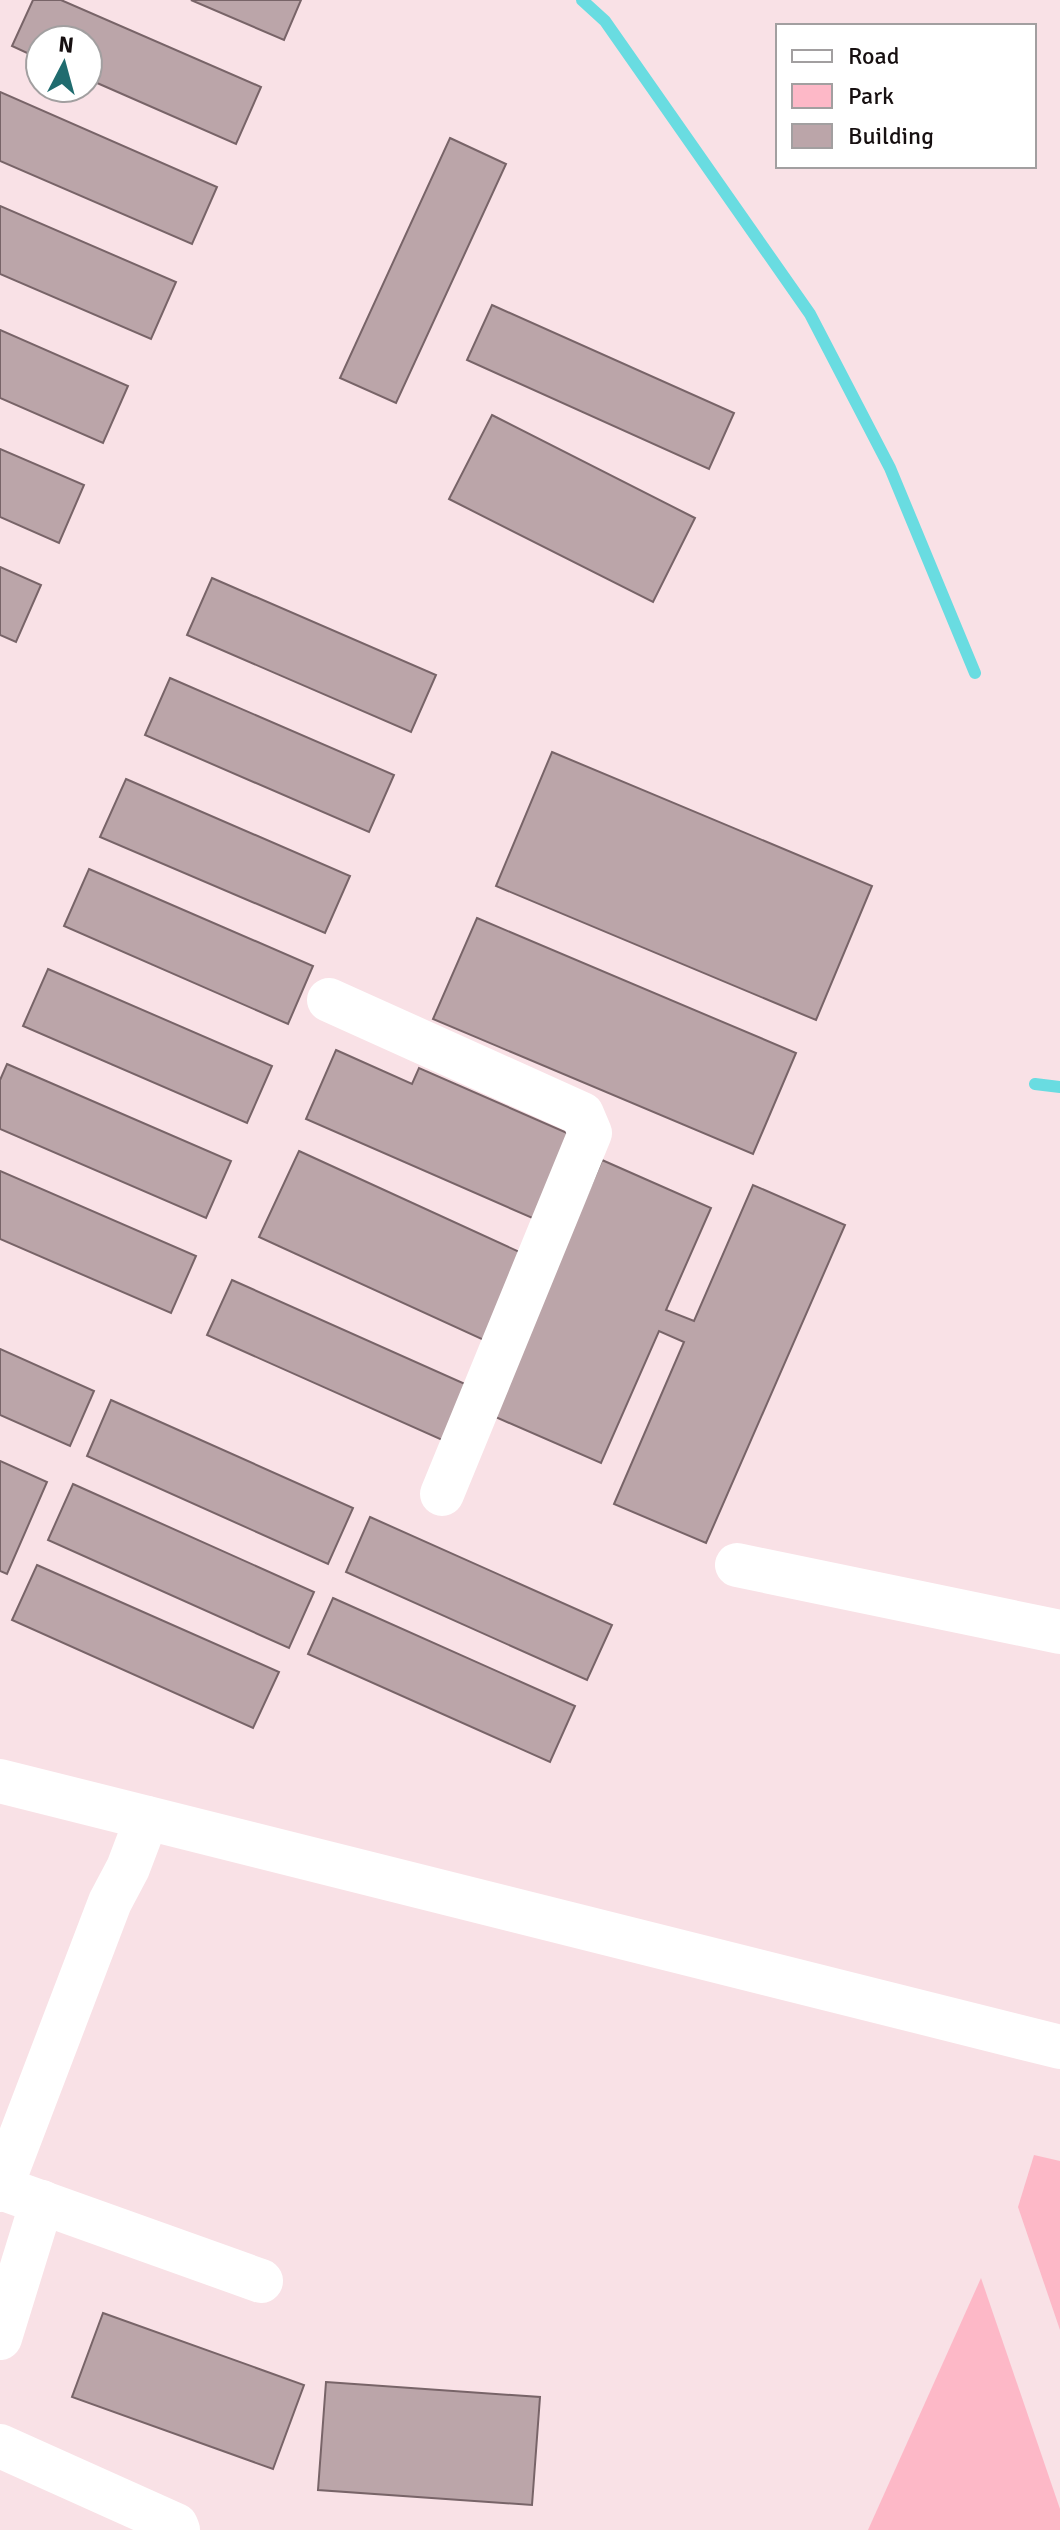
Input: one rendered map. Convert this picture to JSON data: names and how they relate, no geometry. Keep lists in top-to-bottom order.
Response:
{
  "legend": ["Road", "Park", "Building"],
  "north": "top"
}
